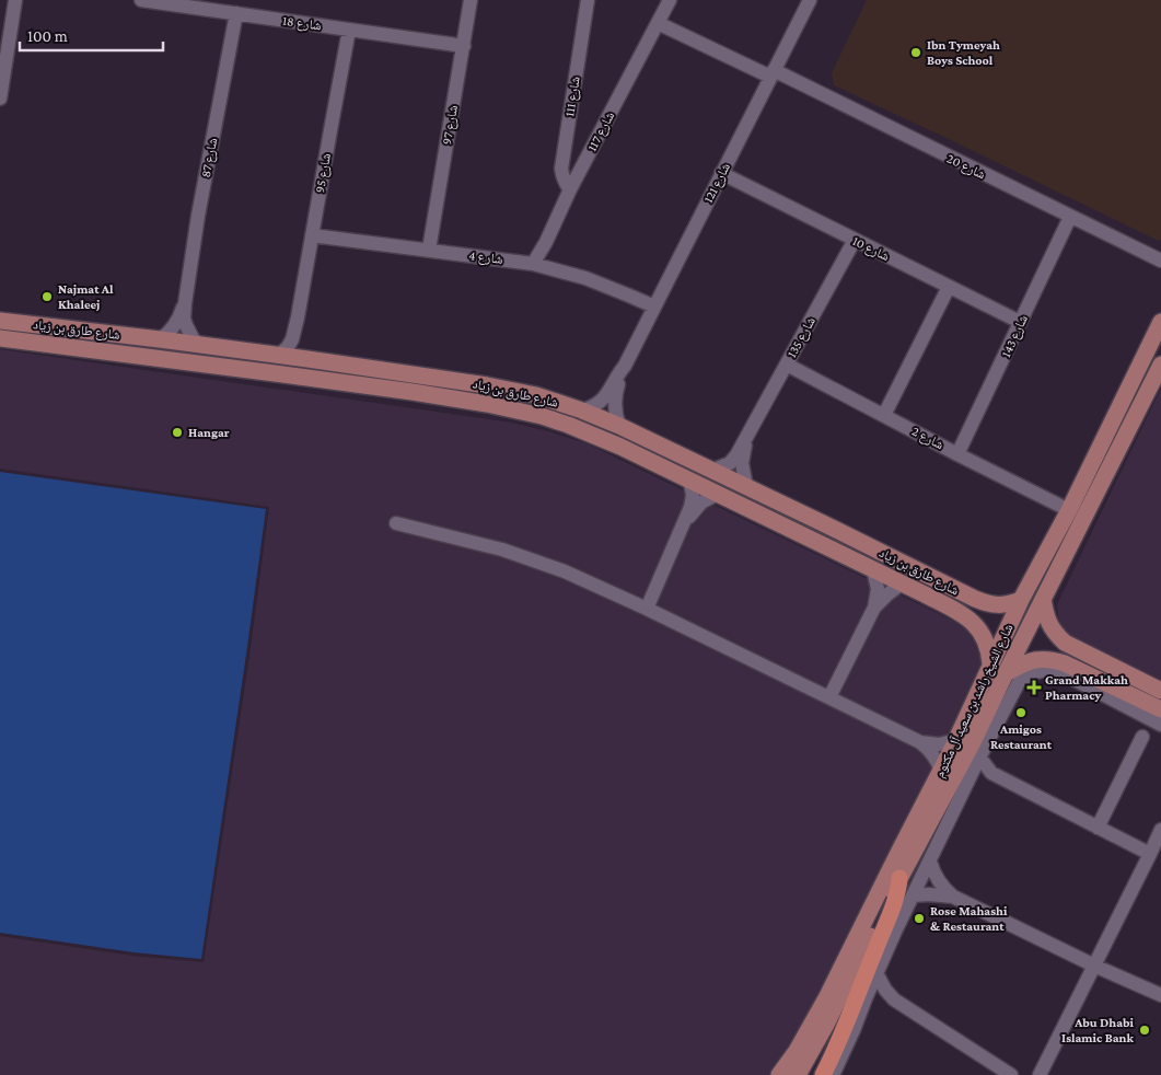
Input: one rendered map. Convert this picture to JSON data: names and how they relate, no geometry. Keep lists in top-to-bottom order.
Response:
{
  "streets": {
    "main road": ["شارع طارق بن زياد", "شارع الشيخ راشد بن سعيد آل مكتوم"],
    "street": [
      "شارع 18",
      "شارع 111",
      "شارع 97",
      "شارع 117",
      "شارع 87",
      "شارع 20",
      "شارع 95",
      "شارع 121",
      "شارع 10",
      "شارع 4",
      "شارع 143",
      "شارع 135",
      "شارع 2"
    ]
  },
  "crossings": [
    ["شارع 18", "شارع 97"],
    ["شارع 18", "شارع 87"],
    ["شارع 18", "شارع 95"],
    ["شارع 111", "شارع 117"],
    ["شارع 97", "شارع 4"],
    ["شارع 117", "شارع 20"],
    ["شارع 117", "شارع 4"],
    ["شارع 87", "شارع طارق بن زياد"],
    ["شارع 20", "شارع 121"],
    ["شارع 20", "شارع 143"],
    ["شارع 95", "شارع 4"],
    ["شارع 95", "شارع طارق بن زياد"],
    ["شارع 121", "شارع 10"],
    ["شارع 121", "شارع 4"],
    ["شارع 121", "شارع طارق بن زياد"],
    ["شارع 10", "شارع 143"],
    ["شارع 10", "شارع 135"],
    ["شارع طارق بن زياد", "شارع 135"],
    ["شارع طارق بن زياد", "شارع الشيخ راشد بن سعيد آل مكتوم"],
    ["شارع 143", "شارع 2"],
    ["شارع 135", "شارع 2"],
    ["شارع 2", "شارع الشيخ راشد بن سعيد آل مكتوم"]
  ],
  "places": {
    "other": [
      "Ibn Tymeyah Boys School",
      "Najmat Al Khaleej",
      "Hangar",
      "Amigos Restaurant",
      "Rose Mahashi & Restaurant",
      "Abu Dhabi Islamic Bank"
    ],
    "health": ["Grand Makkah Pharmacy"]
  },
  "scale_bar": "100 m"
}
